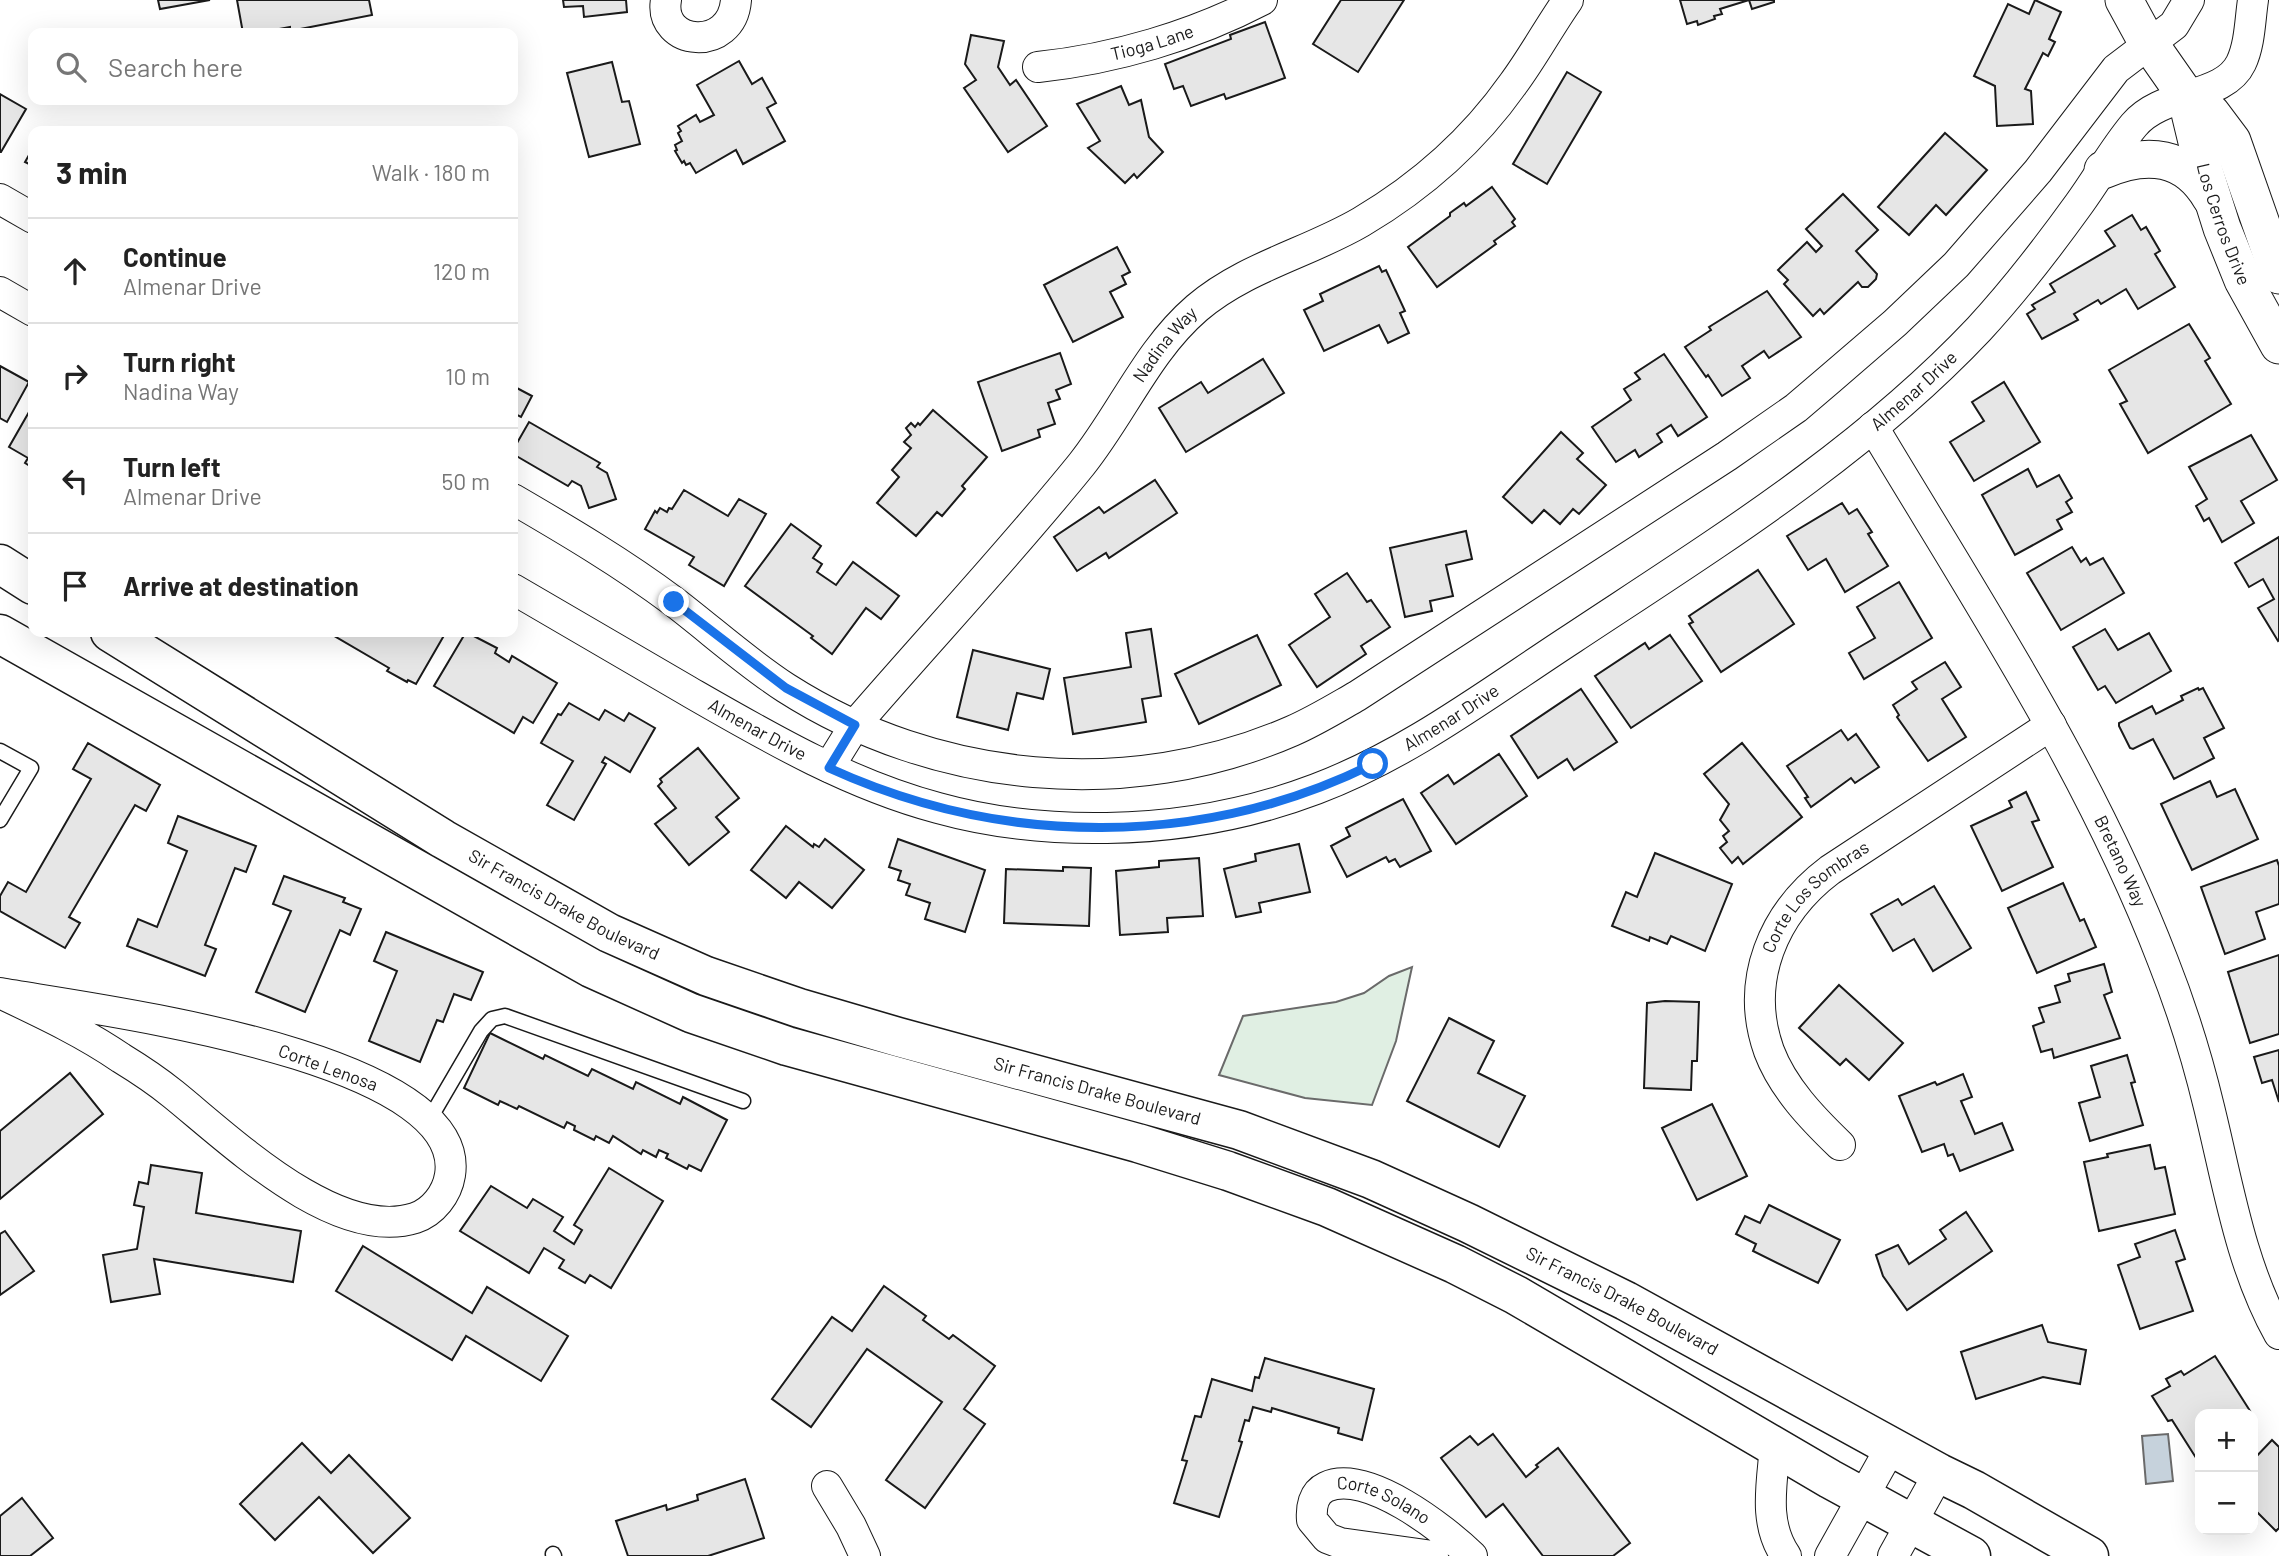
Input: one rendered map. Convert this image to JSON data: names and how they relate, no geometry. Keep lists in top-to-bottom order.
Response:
{
  "streets": {
    "main road": ["Sir Francis Drake Boulevard"],
    "street": [
      "Tioga Lane",
      "Los Cerros Drive",
      "Nadina Way",
      "Almenar Drive",
      "Bretano Way",
      "Corte Los Sombras",
      "Corte Lenosa",
      "Corte Solano"
    ]
  },
  "crossings": [
    ["Los Cerros Drive", "Almenar Drive"],
    ["Nadina Way", "Almenar Drive"],
    ["Almenar Drive", "Bretano Way"],
    ["Bretano Way", "Corte Los Sombras"]
  ],
  "page": {
    "search": "Search here",
    "heading": ["3 min", "Walk · 180 m"],
    "list": [
      ["Continue", "Almenar Drive", "120 m"],
      ["Turn right", "Nadina Way", "10 m"],
      ["Turn left", "Almenar Drive", "50 m"],
      "Arrive at destination"
    ],
    "map_buttons": ["+", "−"]
  }
}
